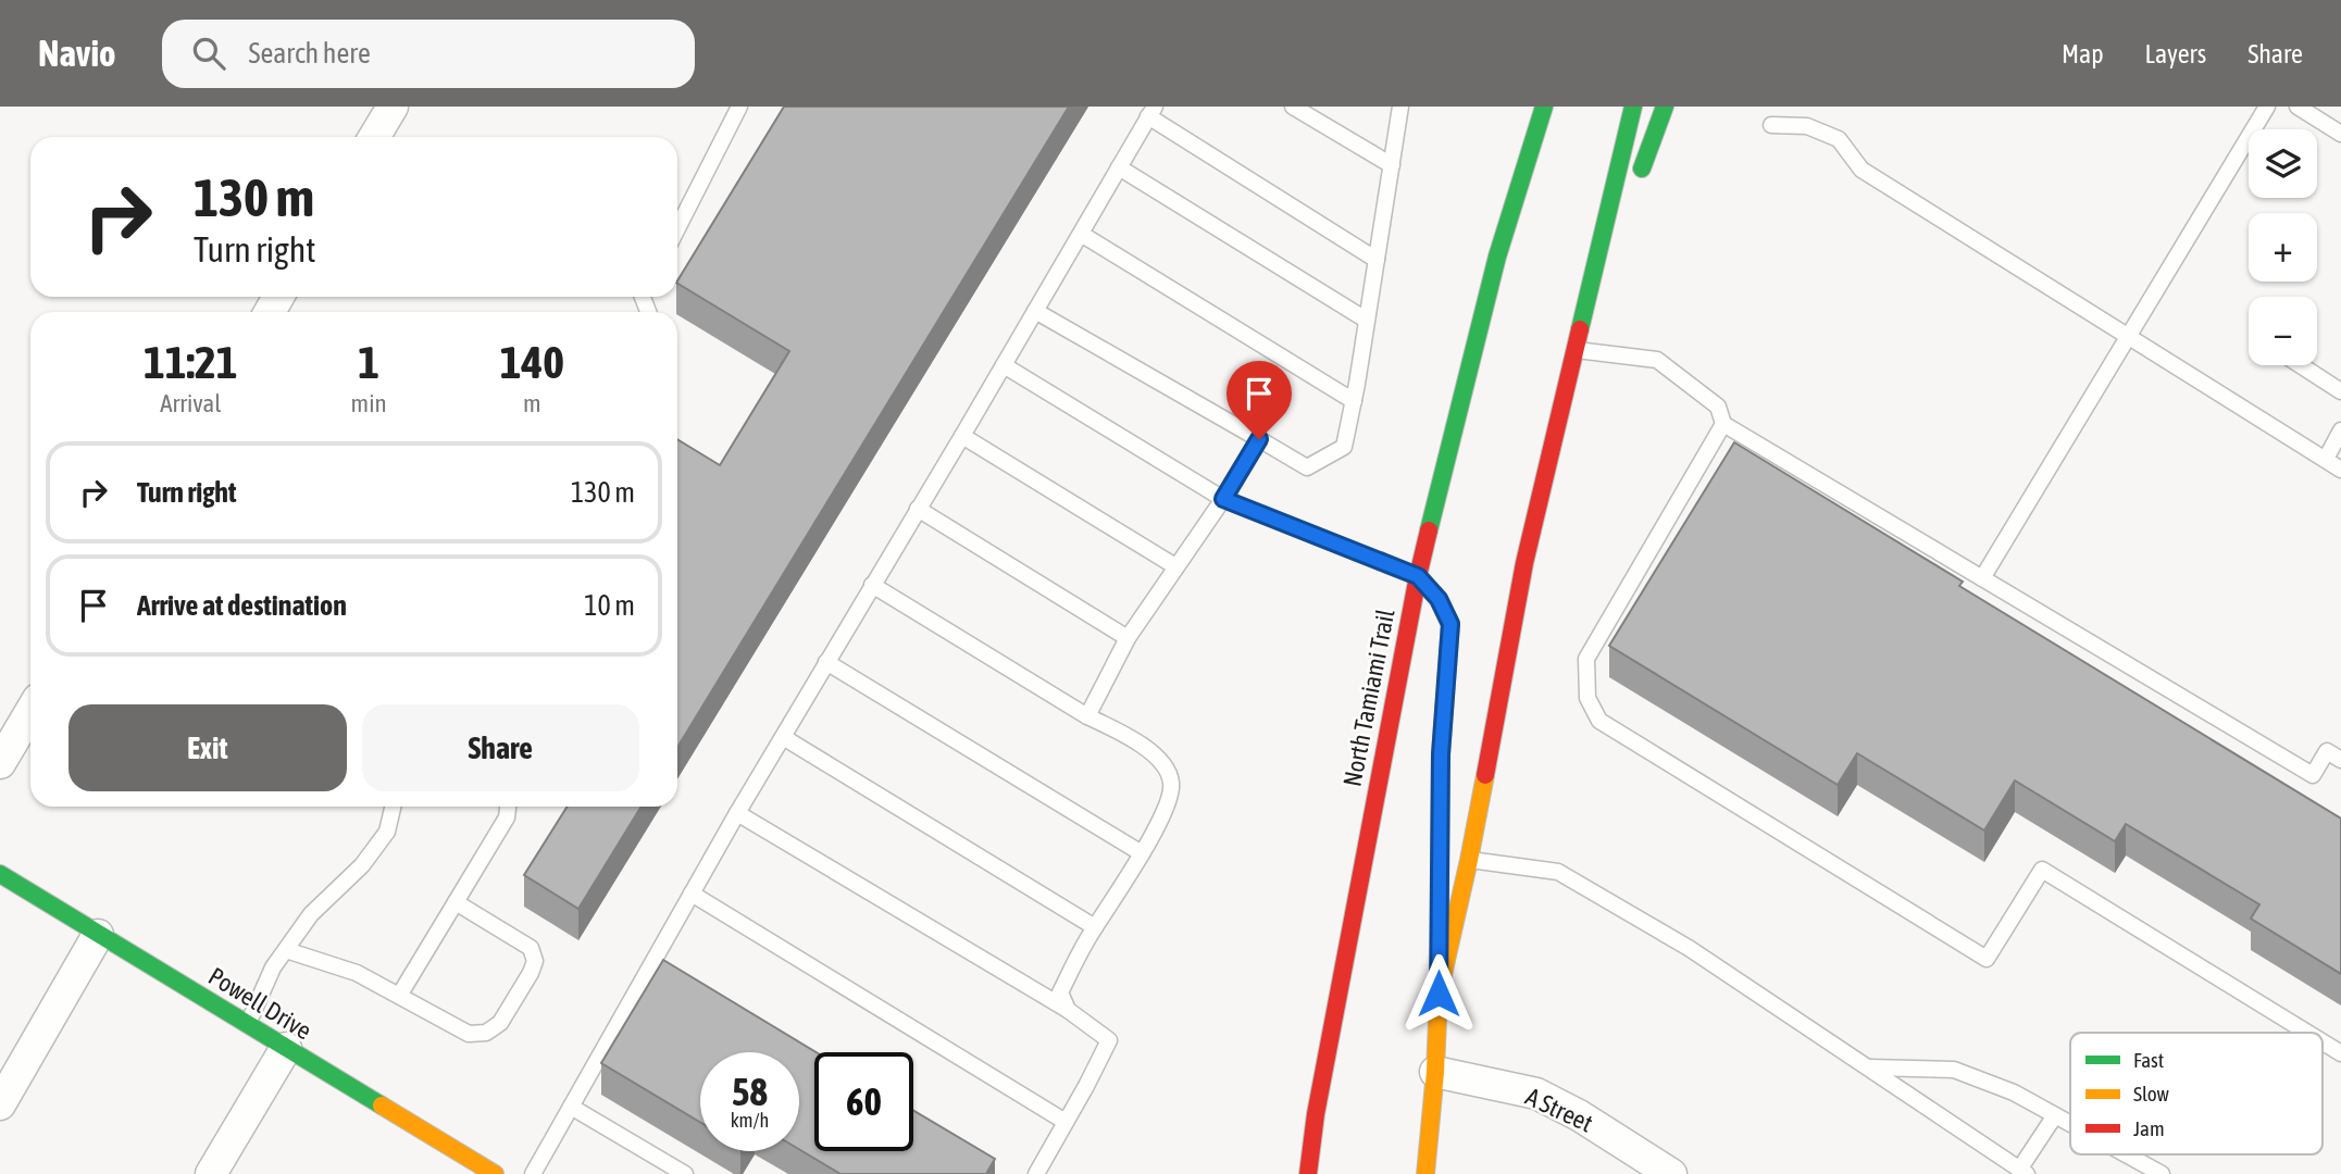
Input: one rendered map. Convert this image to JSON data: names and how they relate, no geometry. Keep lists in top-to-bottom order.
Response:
{
  "streets": {
    "main road": ["North Tamiami Trail", "Powell Drive"],
    "street": ["A Street"]
  },
  "legend": ["Fast", "Slow", "Jam"],
  "page": {
    "header": "Navio",
    "search": "Search here",
    "nav": ["Map", "Layers", "Share"],
    "map_buttons": ["+", "−"],
    "turn": ["130 m", "Turn right"],
    "eta": [
      "11:21",
      "Arrival",
      "1",
      "min",
      "140",
      "m"
    ],
    "list": [
      {
        "name": "Turn right",
        "value": "130 m"
      },
      {
        "name": "Arrive at destination",
        "value": "10 m"
      }
    ],
    "buttons": ["Exit", "Share"],
    "speed": "58 km/h",
    "limit": "60"
  }
}
